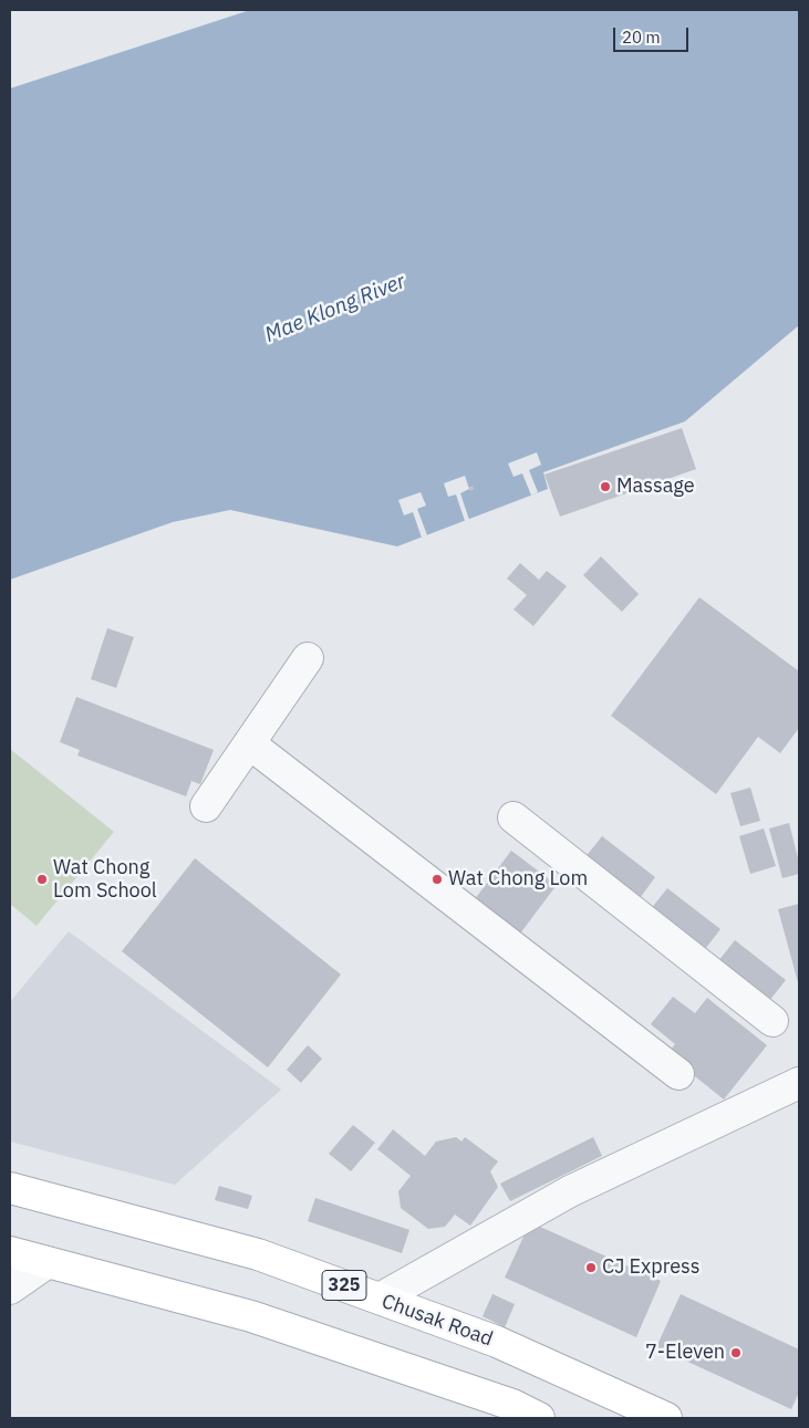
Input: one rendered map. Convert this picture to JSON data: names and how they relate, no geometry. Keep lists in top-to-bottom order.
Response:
{
  "streets": {
    "main road": ["325", "Chusak Road"]
  },
  "water": ["Mae Klong River"],
  "places": [
    "Massage",
    "Wat Chong Lom School",
    "Wat Chong Lom",
    "CJ Express",
    "7-Eleven"
  ],
  "scale_bar": "20 m"
}
